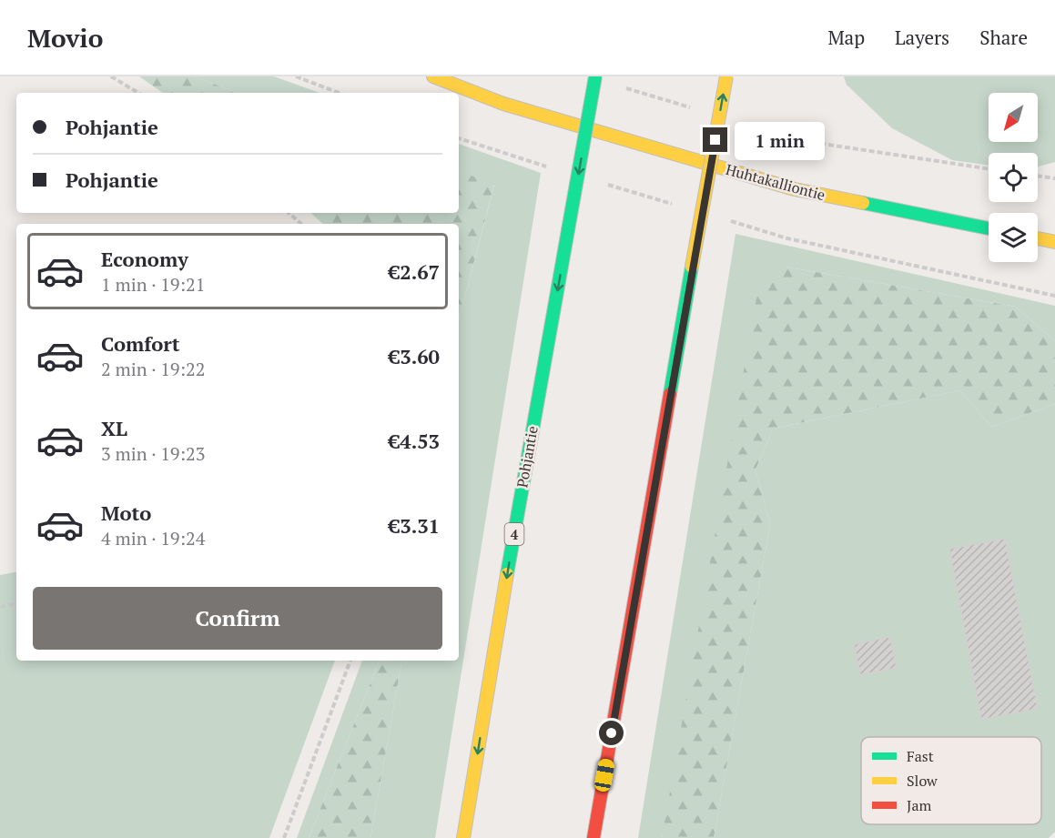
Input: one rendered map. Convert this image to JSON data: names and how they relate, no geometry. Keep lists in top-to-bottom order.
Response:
{
  "streets": {
    "main road": ["Huhtakalliontie", "Pohjantie", "4"]
  },
  "one_way": ["Pohjantie"],
  "legend": ["Fast", "Slow", "Jam"],
  "north": "bottom left",
  "page": {
    "header": "Movio",
    "nav": ["Map", "Layers", "Share"],
    "banner": ["Pohjantie", "Pohjantie"],
    "bubble": "1 min",
    "list": [
      {
        "name": "Economy",
        "note": "1 min · 19:21",
        "value": "€2.67"
      },
      {
        "name": "Comfort",
        "note": "2 min · 19:22",
        "value": "€3.60"
      },
      {
        "name": "XL",
        "note": "3 min · 19:23",
        "value": "€4.53"
      },
      {
        "name": "Moto",
        "note": "4 min · 19:24",
        "value": "€3.31"
      }
    ],
    "buttons": "Confirm"
  }
}
